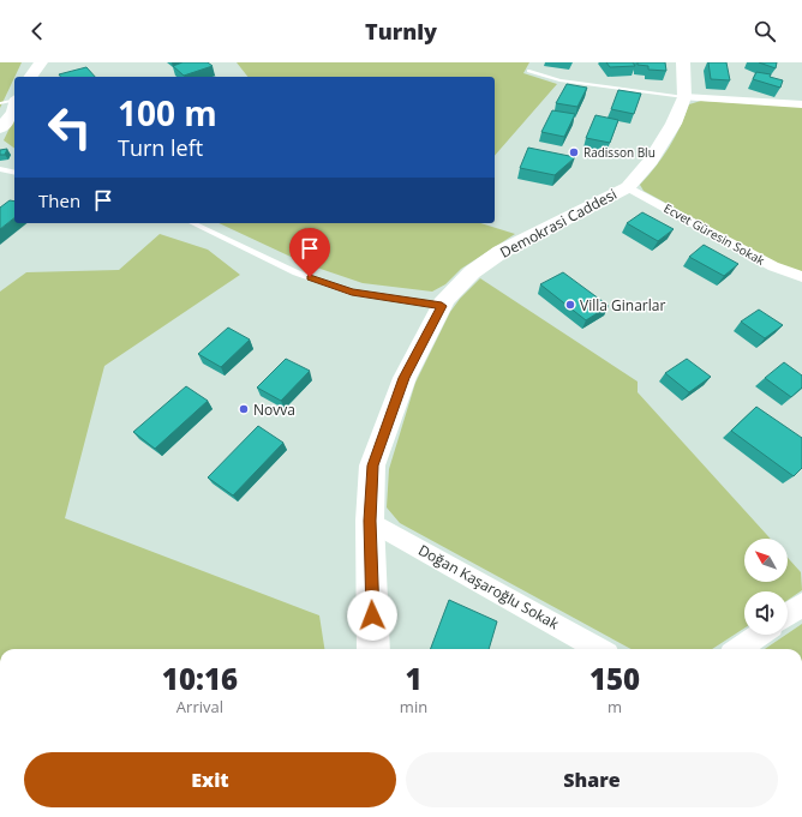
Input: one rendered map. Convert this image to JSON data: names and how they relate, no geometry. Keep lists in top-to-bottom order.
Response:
{
  "streets": {
    "street": ["Demokrasi Caddesi", "Ecvet Güresin Sokak", "Doğan Kaşaroğlu Sokak"]
  },
  "crossings": [
    ["Demokrasi Caddesi", "Ecvet Güresin Sokak"],
    ["Demokrasi Caddesi", "Doğan Kaşaroğlu Sokak"]
  ],
  "places": ["Radisson Blu", "Villa Ginarlar", "Novva"],
  "north": "top left",
  "page": {
    "header": "Turnly",
    "turn": ["100 m", "Turn left"],
    "then": "Then",
    "eta": [
      "10:16",
      "Arrival",
      "1",
      "min",
      "150",
      "m"
    ],
    "buttons": ["Exit", "Share"]
  }
}
